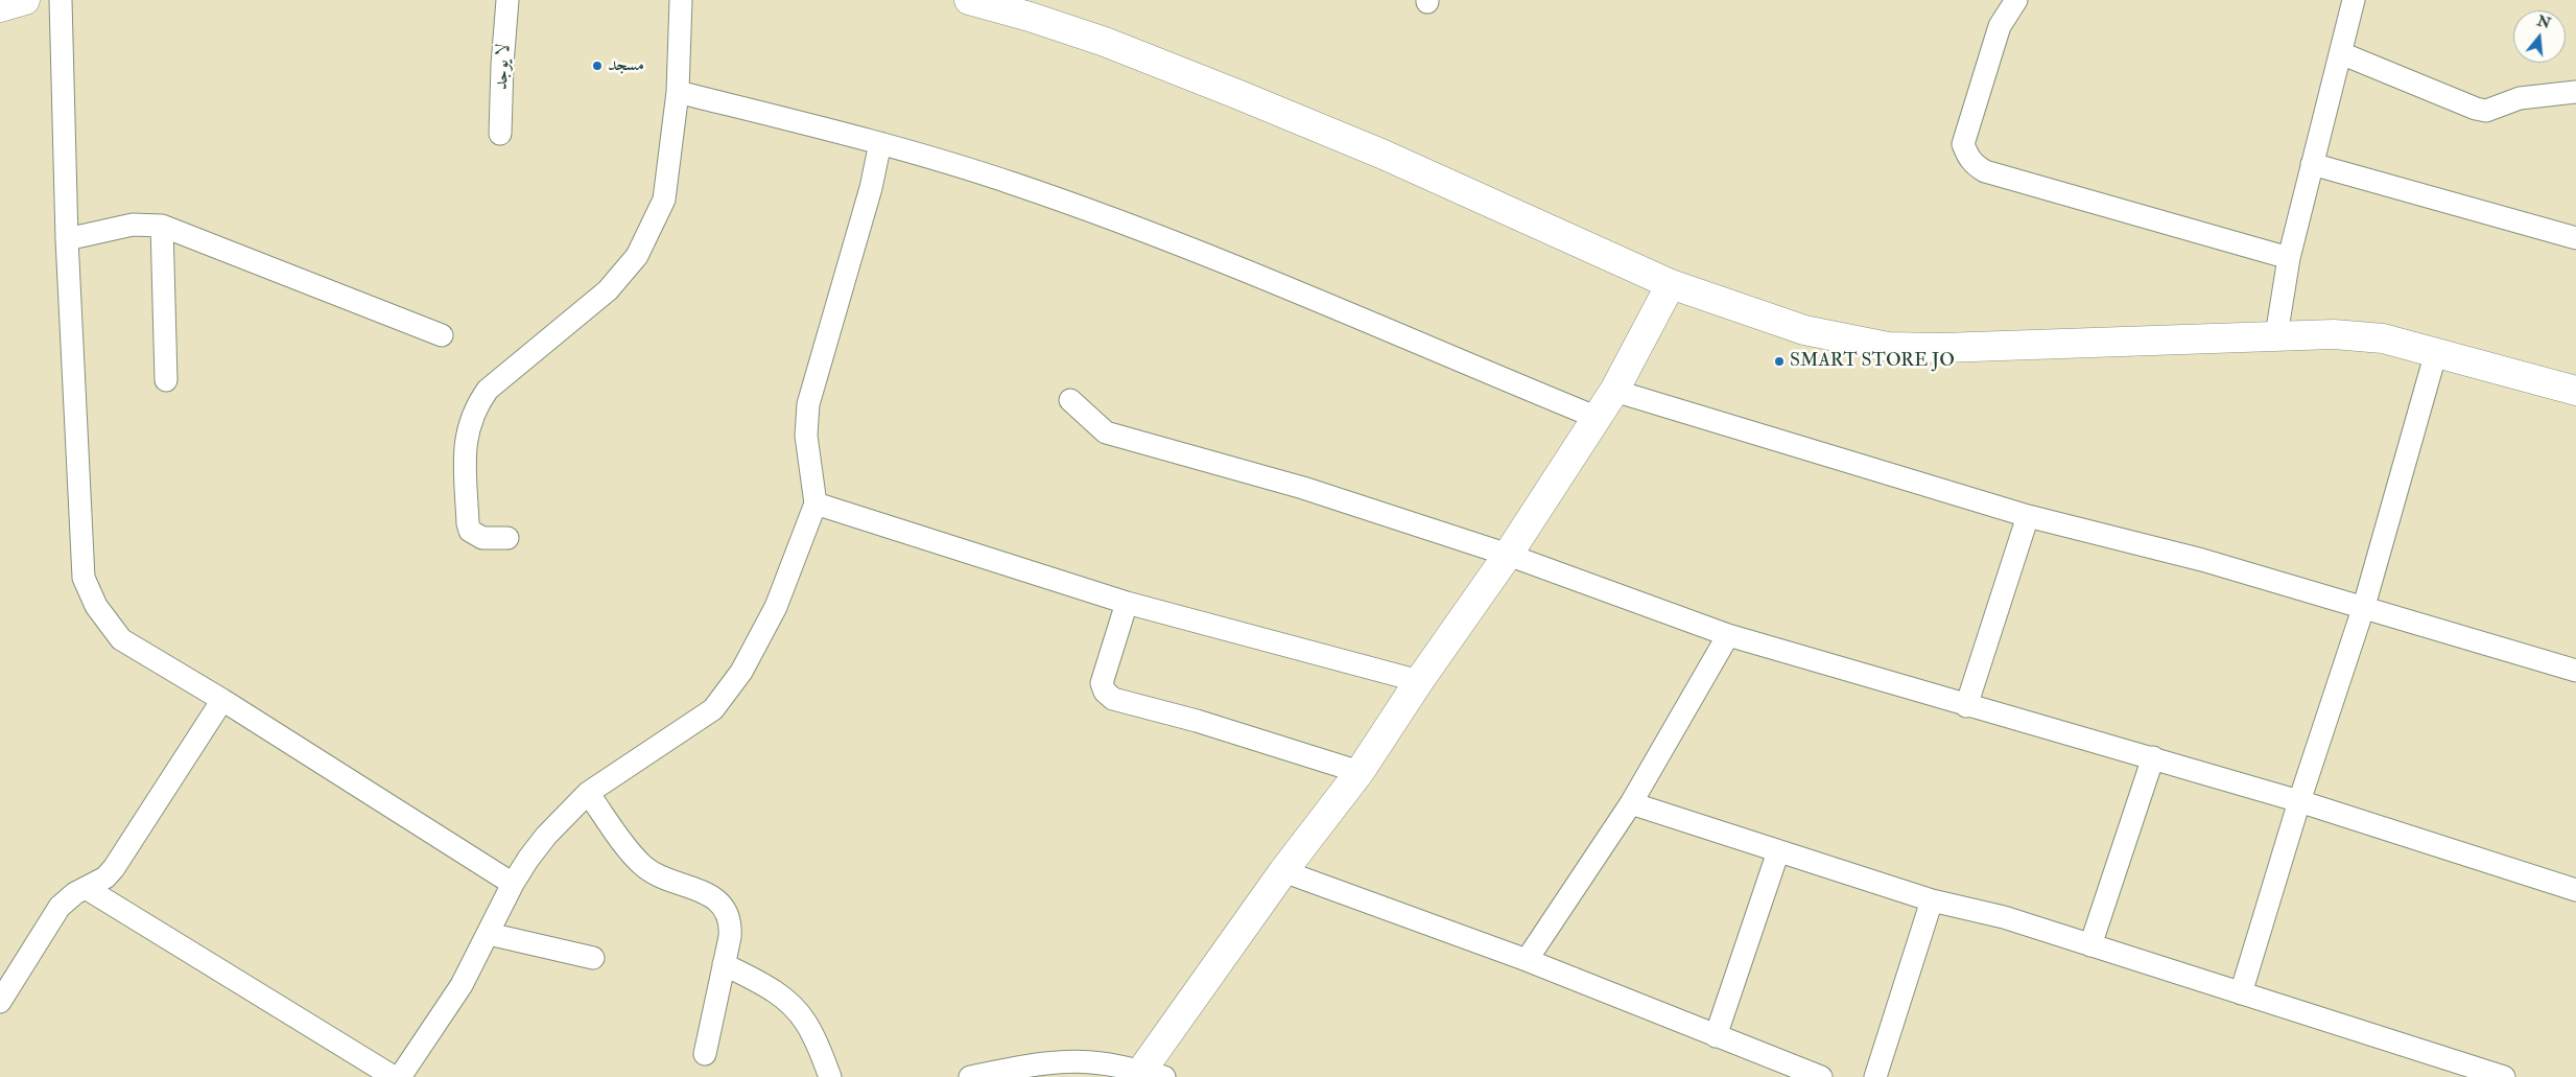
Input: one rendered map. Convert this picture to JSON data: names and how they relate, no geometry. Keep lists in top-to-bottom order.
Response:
{
  "streets": {
    "street": ["لا يوجد"]
  },
  "places": ["مسجد", "SMART STORE JO"],
  "north": "top"
}
